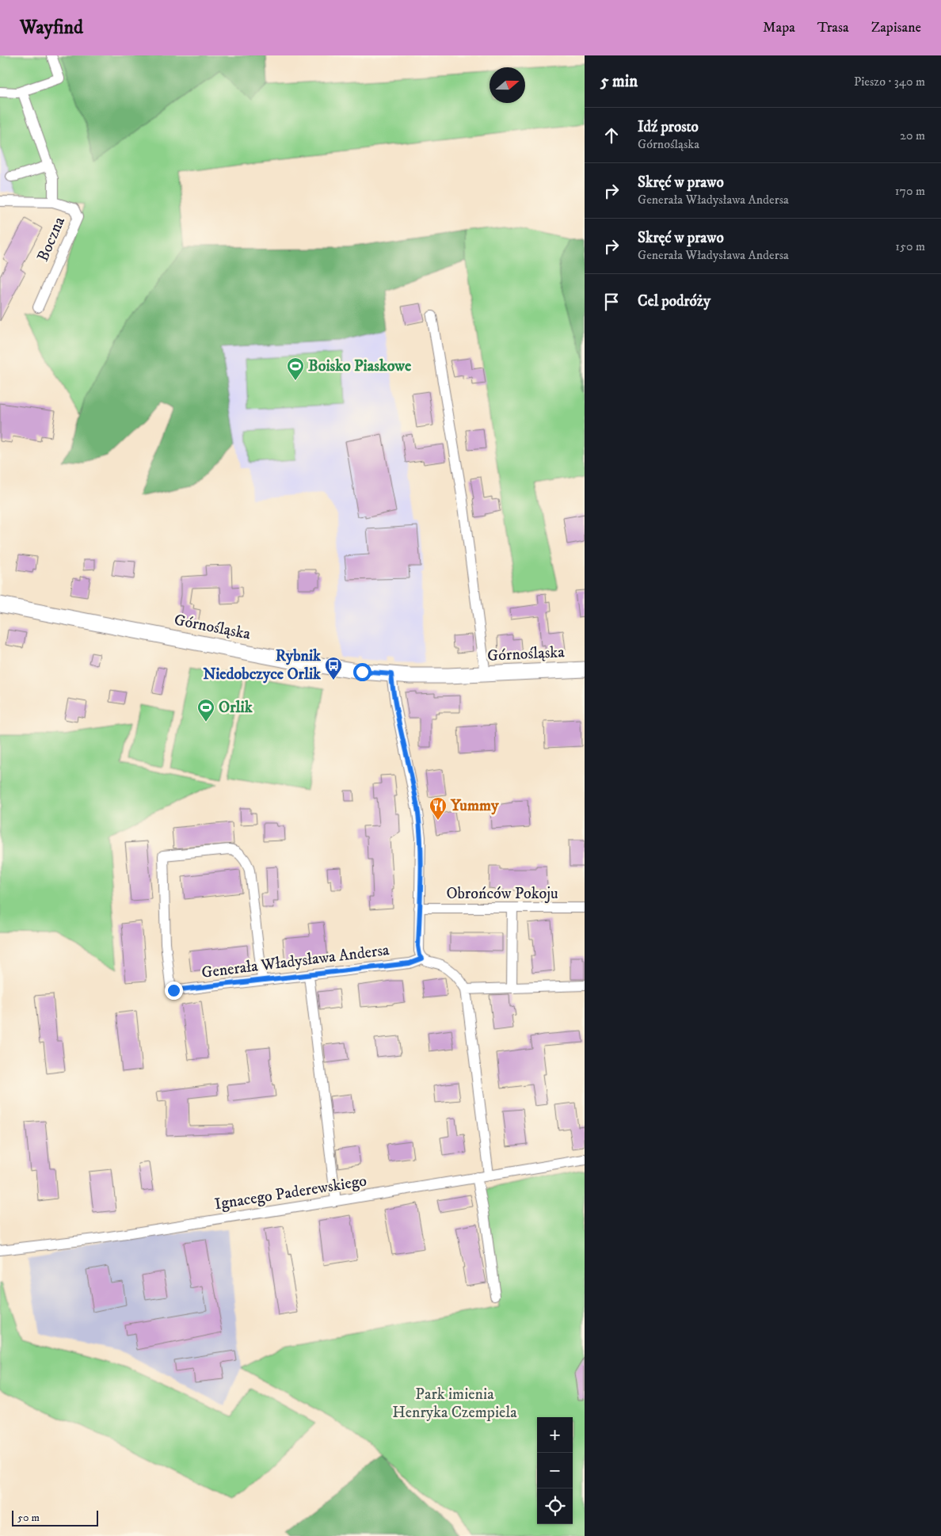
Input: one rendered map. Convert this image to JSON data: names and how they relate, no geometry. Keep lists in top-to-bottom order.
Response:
{
  "streets": {
    "street": [
      "Boczna",
      "Górnośląska",
      "Obrońców Pokoju",
      "Generała Władysława Andersa",
      "Ignacego Paderewskiego"
    ]
  },
  "parks": ["Park imienia Henryka Czempiela"],
  "places": {
    "sports": ["Boisko Piaskowe", "Orlik"],
    "bus stop": ["Rybnik Niedobczyce Orlik"],
    "restaurant": ["Yummy"]
  },
  "scale_bar": "50 m",
  "north": "right",
  "page": {
    "header": "Wayfind",
    "nav": ["Mapa", "Trasa", "Zapisane"],
    "heading": ["5 min", "Pieszo · 340 m"],
    "list": [
      ["Idź prosto", "Górnośląska", "20 m"],
      ["Skręć w prawo", "Generała Władysława Andersa", "170 m"],
      ["Skręć w prawo", "Generała Władysława Andersa", "150 m"],
      "Cel podróży"
    ],
    "map_buttons": ["+", "−"],
    "scale": "50 m"
  }
}
